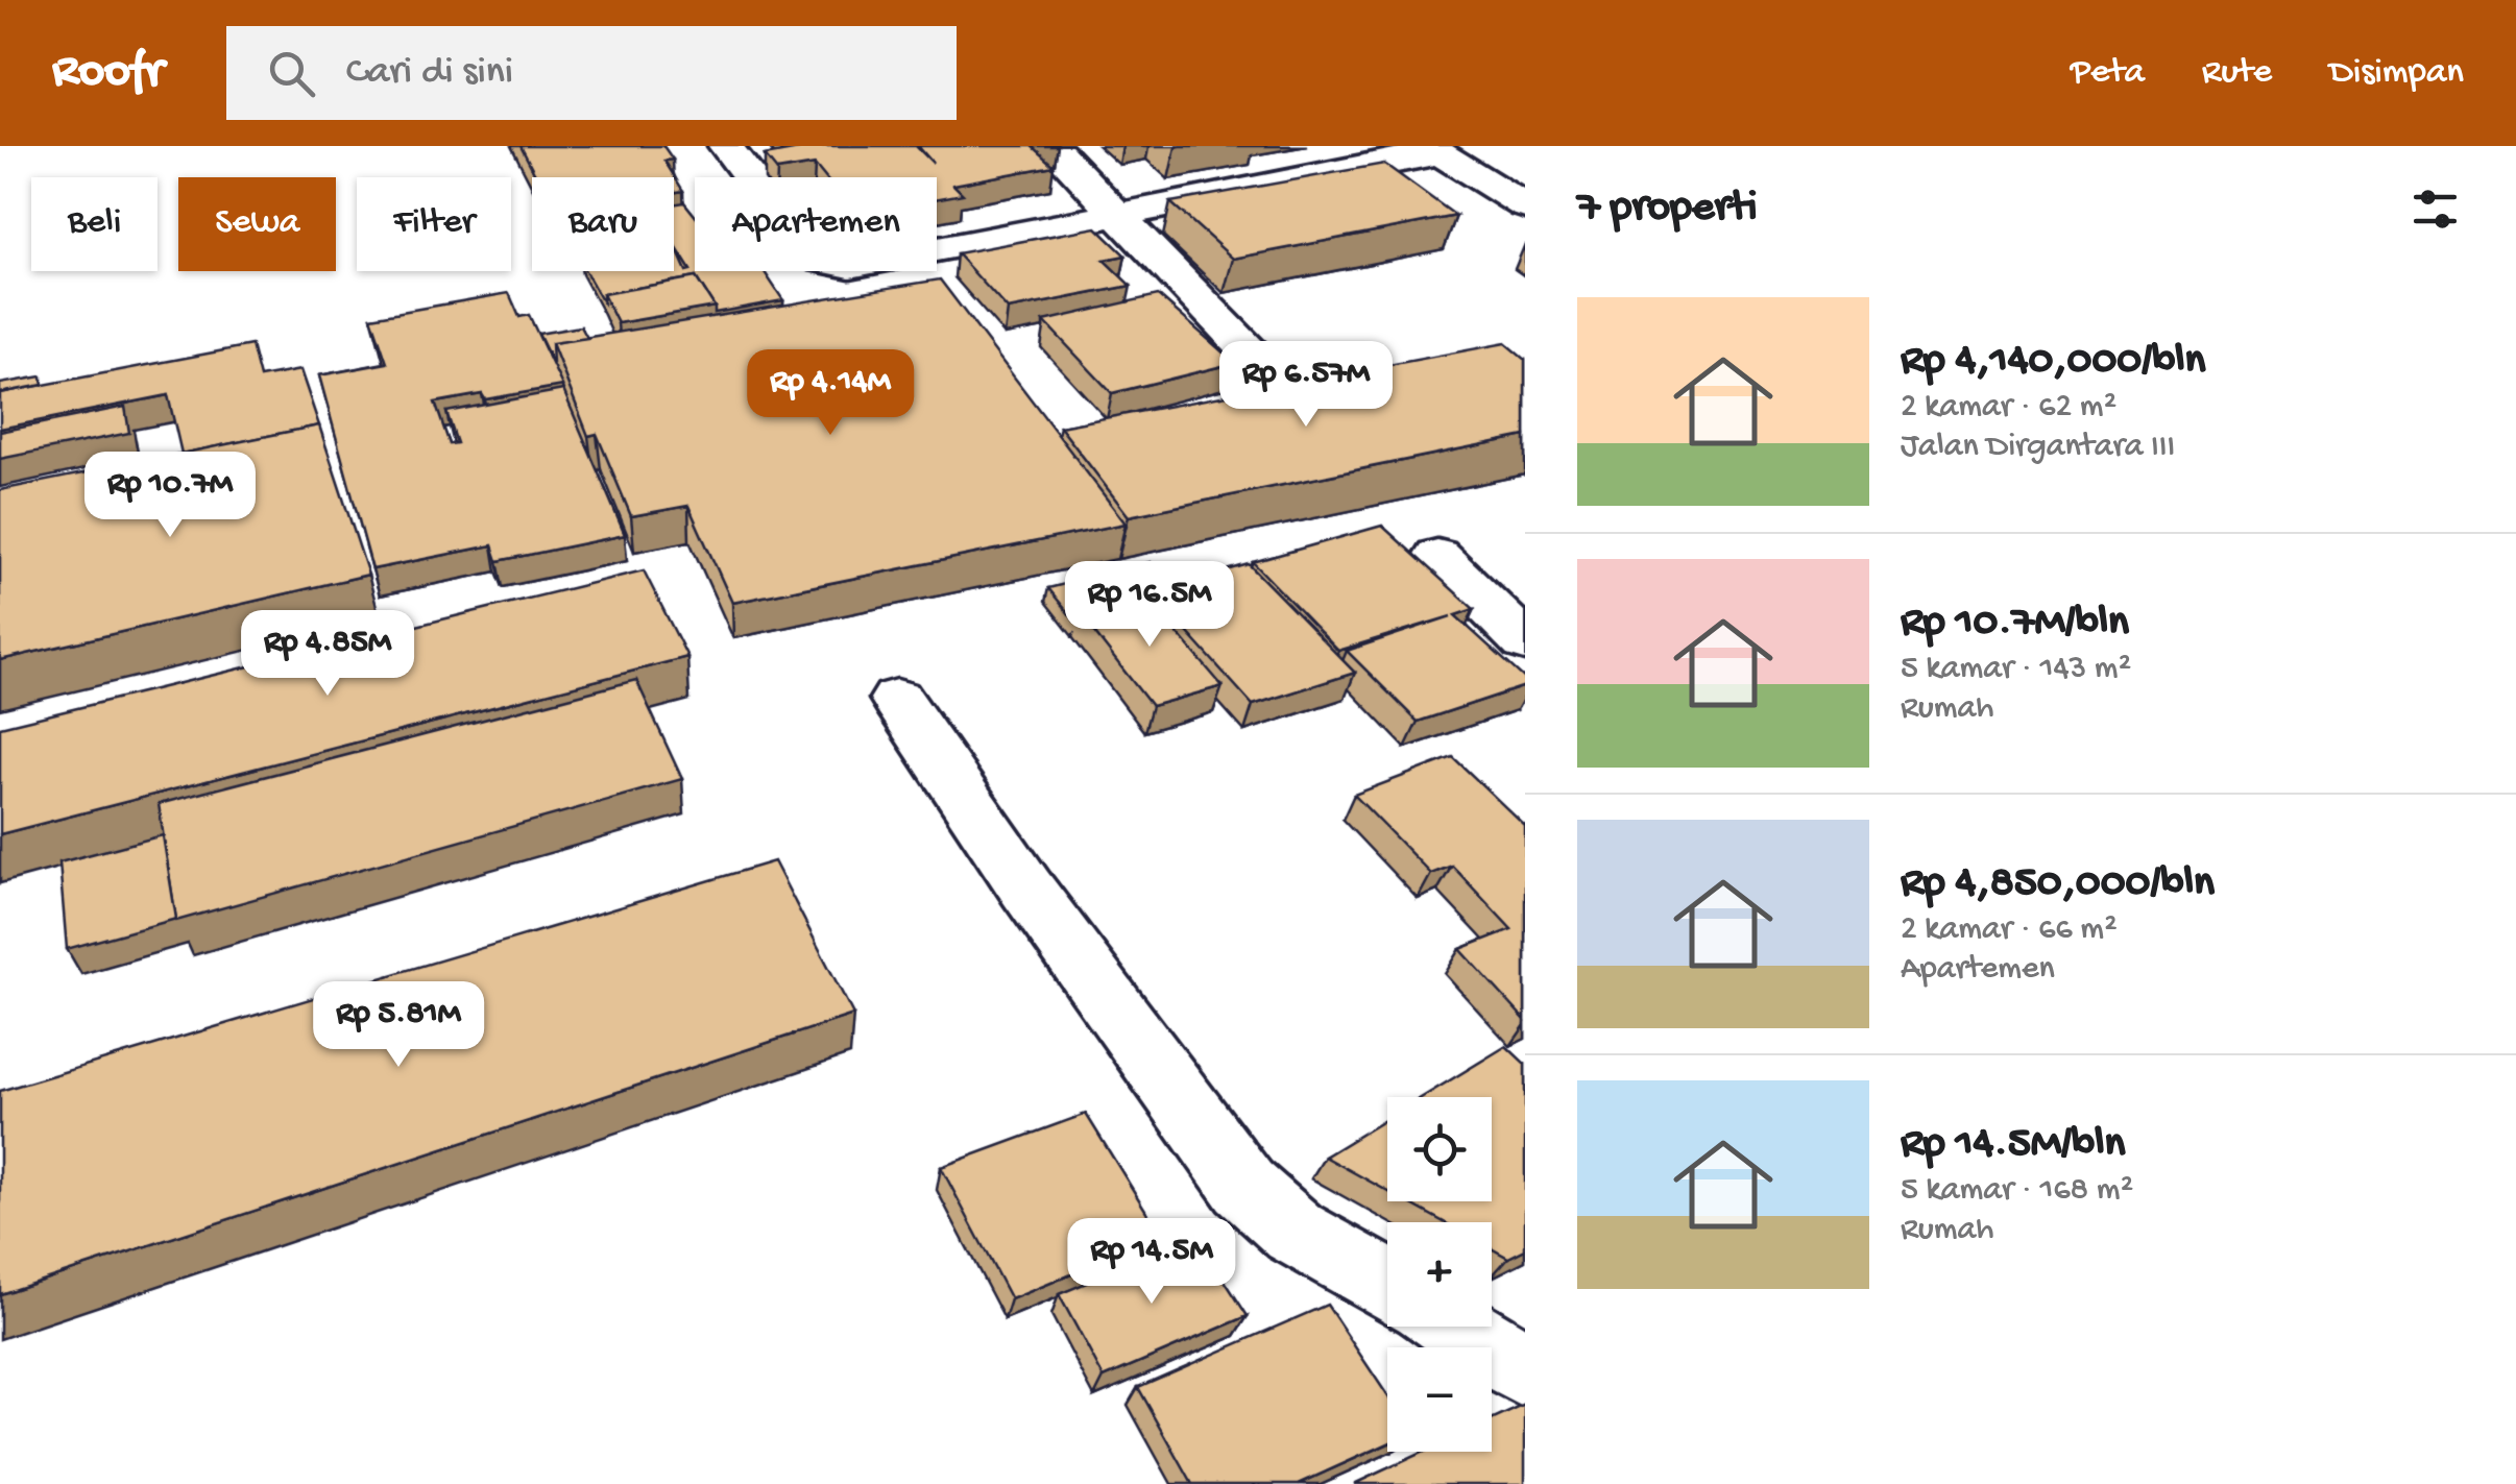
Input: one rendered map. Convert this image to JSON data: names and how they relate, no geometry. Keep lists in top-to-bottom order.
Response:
{
  "page": {
    "header": "Roofr",
    "search": "Cari di sini",
    "nav": ["Peta", "Rute", "Disimpan"],
    "heading": "7 properti",
    "chip": [
      "Beli",
      "Sewa",
      "Filter",
      "Baru",
      "Apartemen"
    ],
    "list": [
      {
        "name": "Rp 4,140,000/bln",
        "note": "2 kamar · 62 m² · Jalan Dirgantara III"
      },
      {
        "name": "Rp 10.7M/bln",
        "note": "5 kamar · 143 m² · Rumah"
      },
      {
        "name": "Rp 4,850,000/bln",
        "note": "2 kamar · 66 m² · Apartemen"
      },
      {
        "name": "Rp 14.5M/bln",
        "note": "5 kamar · 168 m² · Rumah"
      }
    ],
    "price": [
      "Rp 6.57M",
      "Rp 4.14M",
      "Rp 10.7M",
      "Rp 16.5M",
      "Rp 4.85M",
      "Rp 5.81M",
      "Rp 14.5M"
    ],
    "map_buttons": ["+", "−"]
  }
}
